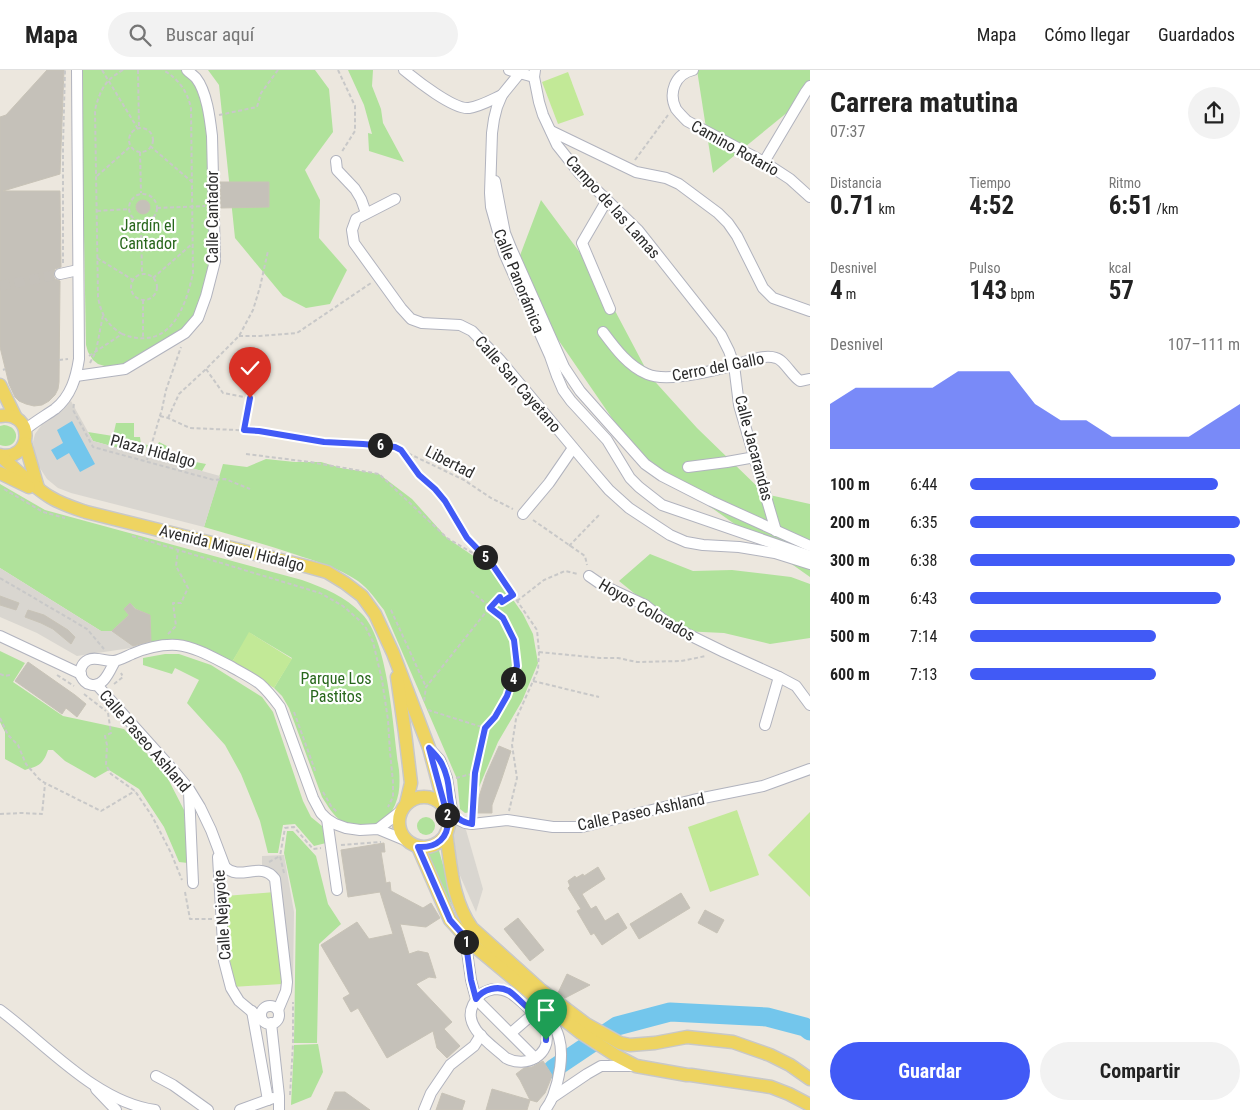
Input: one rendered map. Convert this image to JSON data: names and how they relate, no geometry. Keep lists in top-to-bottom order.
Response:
{
  "streets": {
    "main road": ["Avenida Miguel Hidalgo"],
    "street": [
      "Camino Rotario",
      "Campo de las Lamas",
      "Calle Cantador",
      "Calle Panorámica",
      "Cerro del Gallo",
      "Calle San Cayetano",
      "Calle Jacarandas",
      "Hoyos Colorados",
      "Calle Paseo Ashland",
      "Calle Nejayote"
    ],
    "path": ["Plaza Hidalgo", "Libertad"]
  },
  "crossings": [
    ["Campo de las Lamas", "Cerro del Gallo"],
    ["Campo de las Lamas", "Calle Jacarandas"],
    ["Calle Panorámica", "Calle Jacarandas"],
    ["Cerro del Gallo", "Calle Jacarandas"],
    ["Libertad", "Hoyos Colorados"],
    ["Calle Paseo Ashland", "Calle Nejayote"]
  ],
  "parks": ["Jardín el Cantador", "Parque Los Pastitos"],
  "page": {
    "header": "Mapa",
    "search": "Buscar aquí",
    "nav": ["Mapa", "Cómo llegar", "Guardados"],
    "heading": ["Carrera matutina", "07:37"],
    "stats": [
      ["Distancia", "0.71 km"],
      ["Tiempo", "4:52"],
      ["Ritmo", "6:51 /km"],
      ["Desnivel", "4 m"],
      ["Pulso", "143 bpm"],
      ["kcal", "57"]
    ],
    "chart": ["Desnivel", "107–111 m"],
    "pins": [
      "6",
      "5",
      "4",
      "2",
      "1"
    ],
    "list": [
      {
        "name": "100 m",
        "note": "6:44"
      },
      {
        "name": "200 m",
        "note": "6:35"
      },
      {
        "name": "300 m",
        "note": "6:38"
      },
      {
        "name": "400 m",
        "note": "6:43"
      },
      {
        "name": "500 m",
        "note": "7:14"
      },
      {
        "name": "600 m",
        "note": "7:13"
      }
    ],
    "buttons": ["Guardar", "Compartir"]
  }
}
